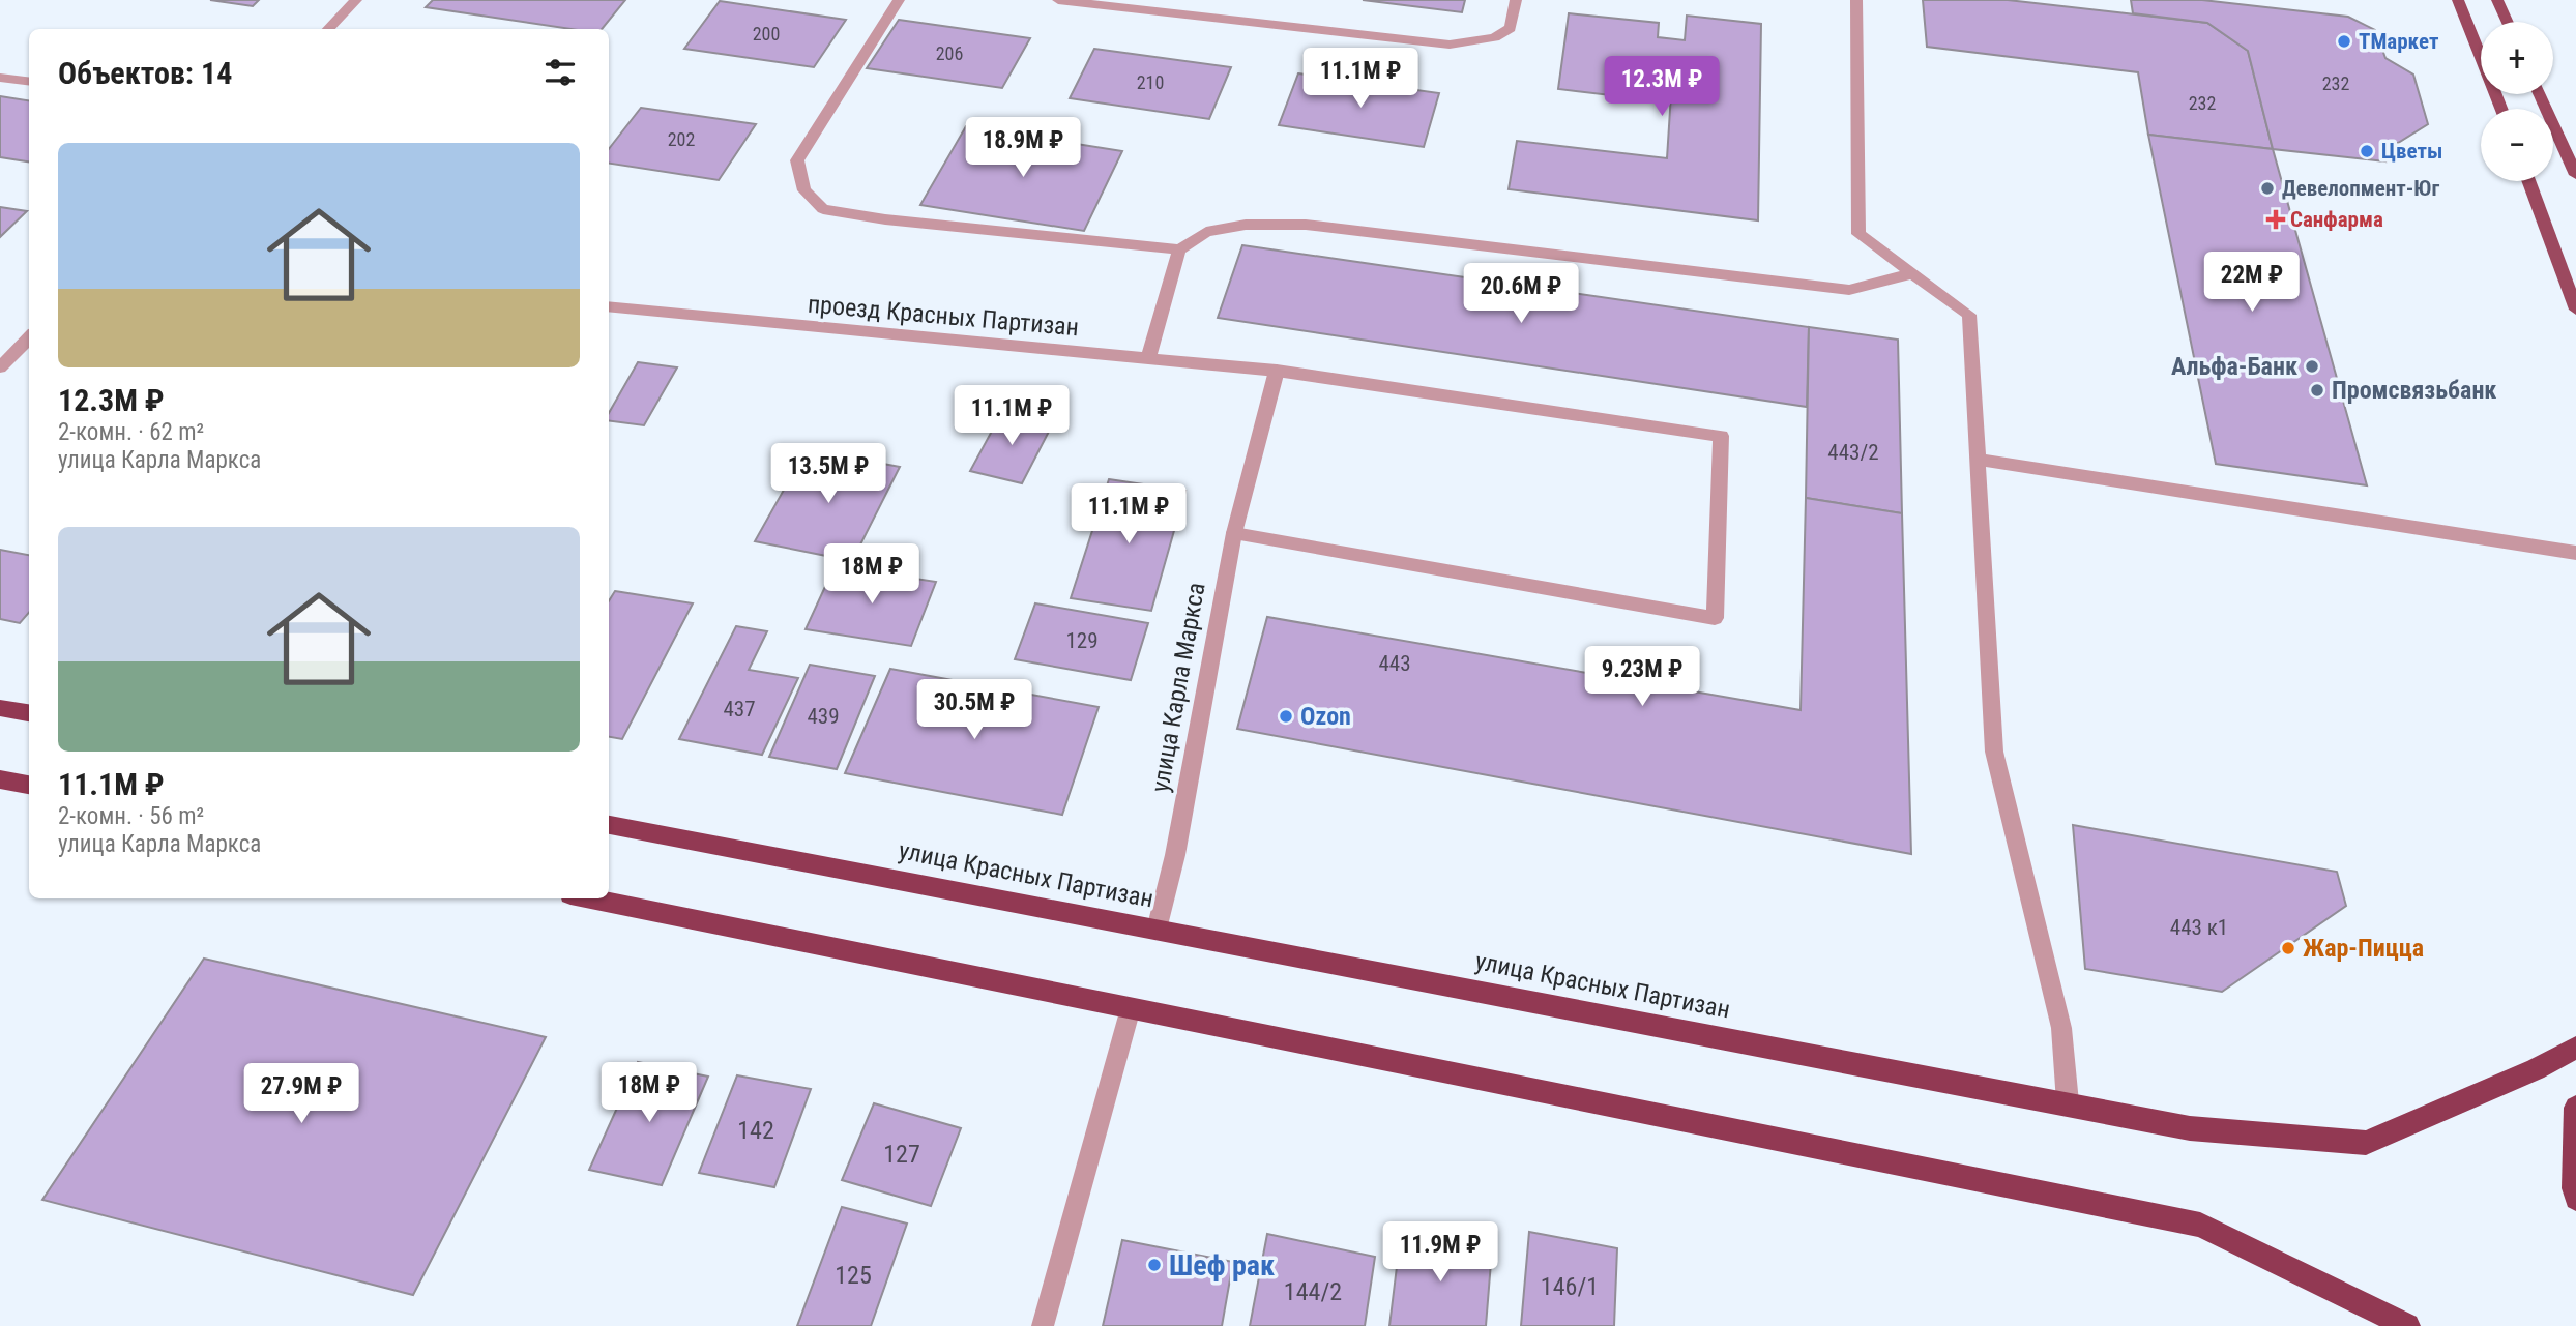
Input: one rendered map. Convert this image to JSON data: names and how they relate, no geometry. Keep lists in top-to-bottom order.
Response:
{
  "streets": {
    "highway": ["улица Красных Партизан"],
    "street": ["проезд Красных Партизан", "улица Карла Маркса"]
  },
  "crossings": [
    ["проезд Красных Партизан", "улица Карла Маркса"],
    ["улица Карла Маркса", "улица Красных Партизан"]
  ],
  "places": {
    "other": [
      "ТМаркет",
      "Цветы",
      "Девелопмент-Юг",
      "Альфа-Банк",
      "Промсвязьбанк",
      "Ozon",
      "Жар-Пицца",
      "Шеф рак"
    ],
    "health": ["Санфарма"]
  },
  "house_numbers": [
    "200",
    "206",
    "210",
    "232",
    "232",
    "202",
    "443/2",
    "129",
    "443",
    "437",
    "439",
    "443 к1",
    "142",
    "127",
    "125",
    "146/1",
    "144/2"
  ],
  "page": {
    "map_buttons": ["+", "−"],
    "heading": "Объектов: 14",
    "price": [
      "11.1M ₽",
      "12.3M ₽",
      "18.9M ₽",
      "22M ₽",
      "20.6M ₽",
      "11.1M ₽",
      "13.5M ₽",
      "11.1M ₽",
      "18M ₽",
      "9.23M ₽",
      "30.5M ₽",
      "18M ₽",
      "27.9M ₽",
      "11.9M ₽"
    ],
    "list": [
      {
        "name": "12.3M ₽",
        "note": "2-комн. · 62 m² · улица Карла Маркса"
      },
      {
        "name": "11.1M ₽",
        "note": "2-комн. · 56 m² · улица Карла Маркса"
      }
    ]
  }
}
